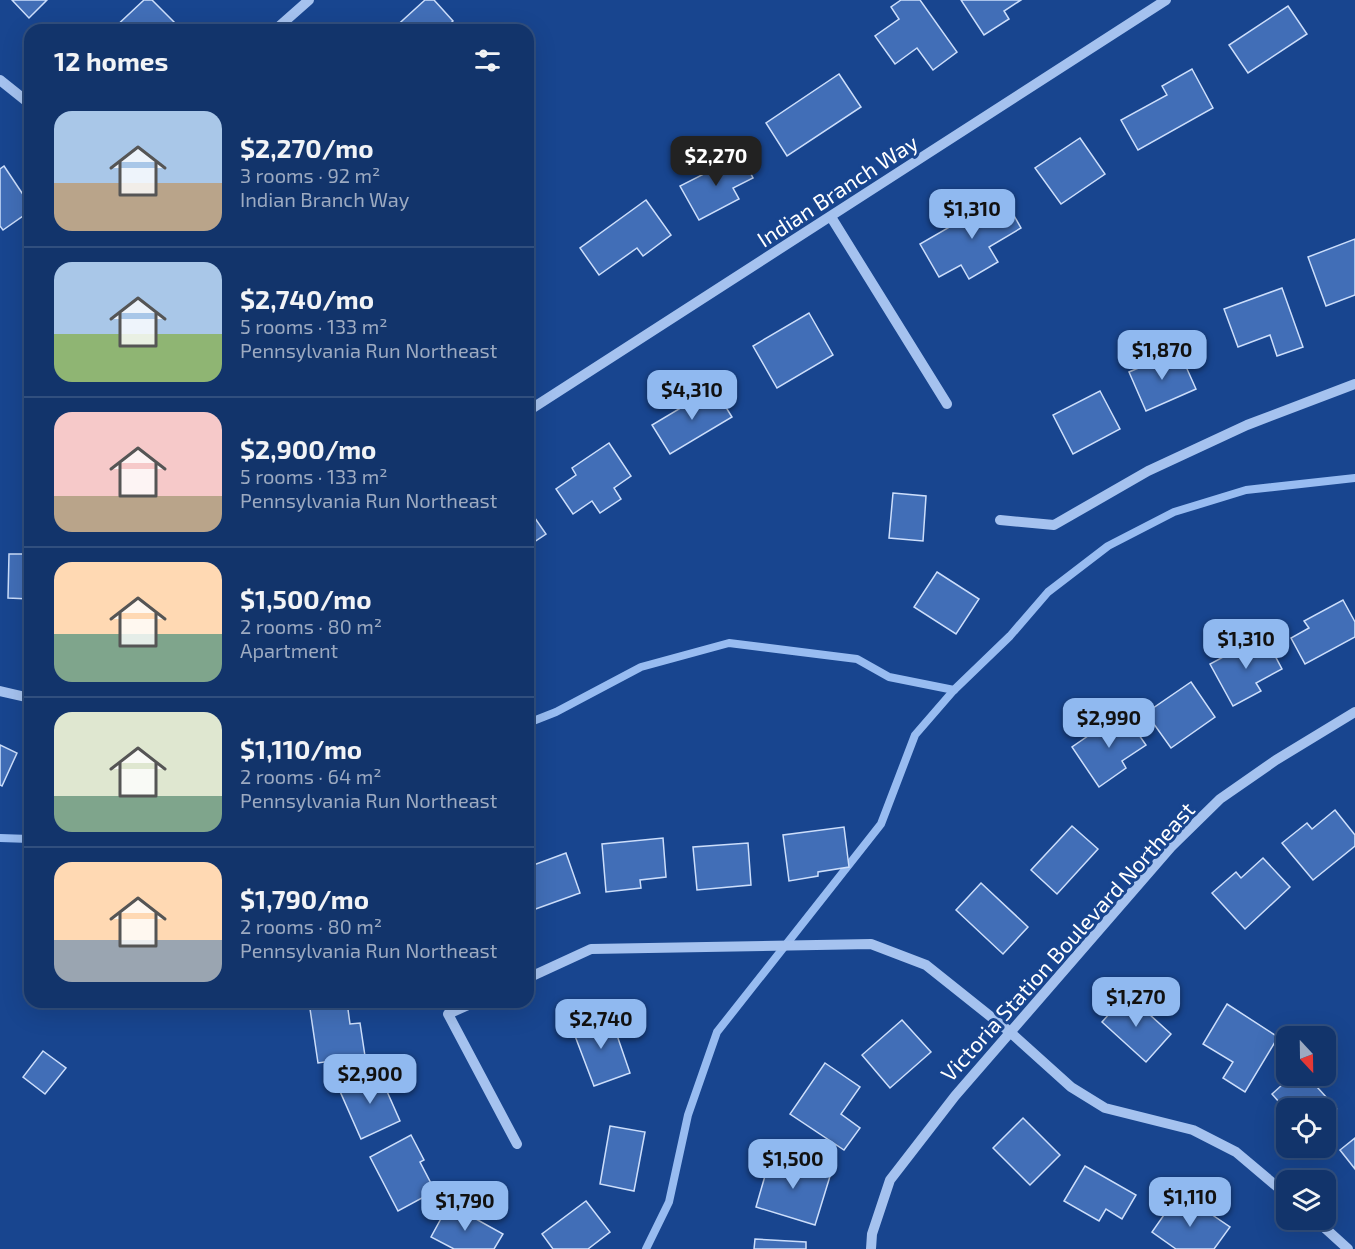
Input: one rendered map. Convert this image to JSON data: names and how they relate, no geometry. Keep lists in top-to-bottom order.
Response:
{
  "streets": {
    "street": ["Indian Branch Way", "Victoria Station Boulevard Northeast"]
  },
  "north": "bottom",
  "page": {
    "heading": "12 homes",
    "list": [
      {
        "name": "$2,270/mo",
        "note": "3 rooms · 92 m² · Indian Branch Way"
      },
      {
        "name": "$2,740/mo",
        "note": "5 rooms · 133 m² · Pennsylvania Run Northeast"
      },
      {
        "name": "$2,900/mo",
        "note": "5 rooms · 133 m² · Pennsylvania Run Northeast"
      },
      {
        "name": "$1,500/mo",
        "note": "2 rooms · 80 m² · Apartment"
      },
      {
        "name": "$1,110/mo",
        "note": "2 rooms · 64 m² · Pennsylvania Run Northeast"
      },
      {
        "name": "$1,790/mo",
        "note": "2 rooms · 80 m² · Pennsylvania Run Northeast"
      }
    ],
    "price": [
      "$2,270",
      "$1,310",
      "$1,870",
      "$4,310",
      "$1,310",
      "$2,990",
      "$1,270",
      "$2,740",
      "$2,900",
      "$1,500",
      "$1,110",
      "$1,790"
    ]
  }
}
